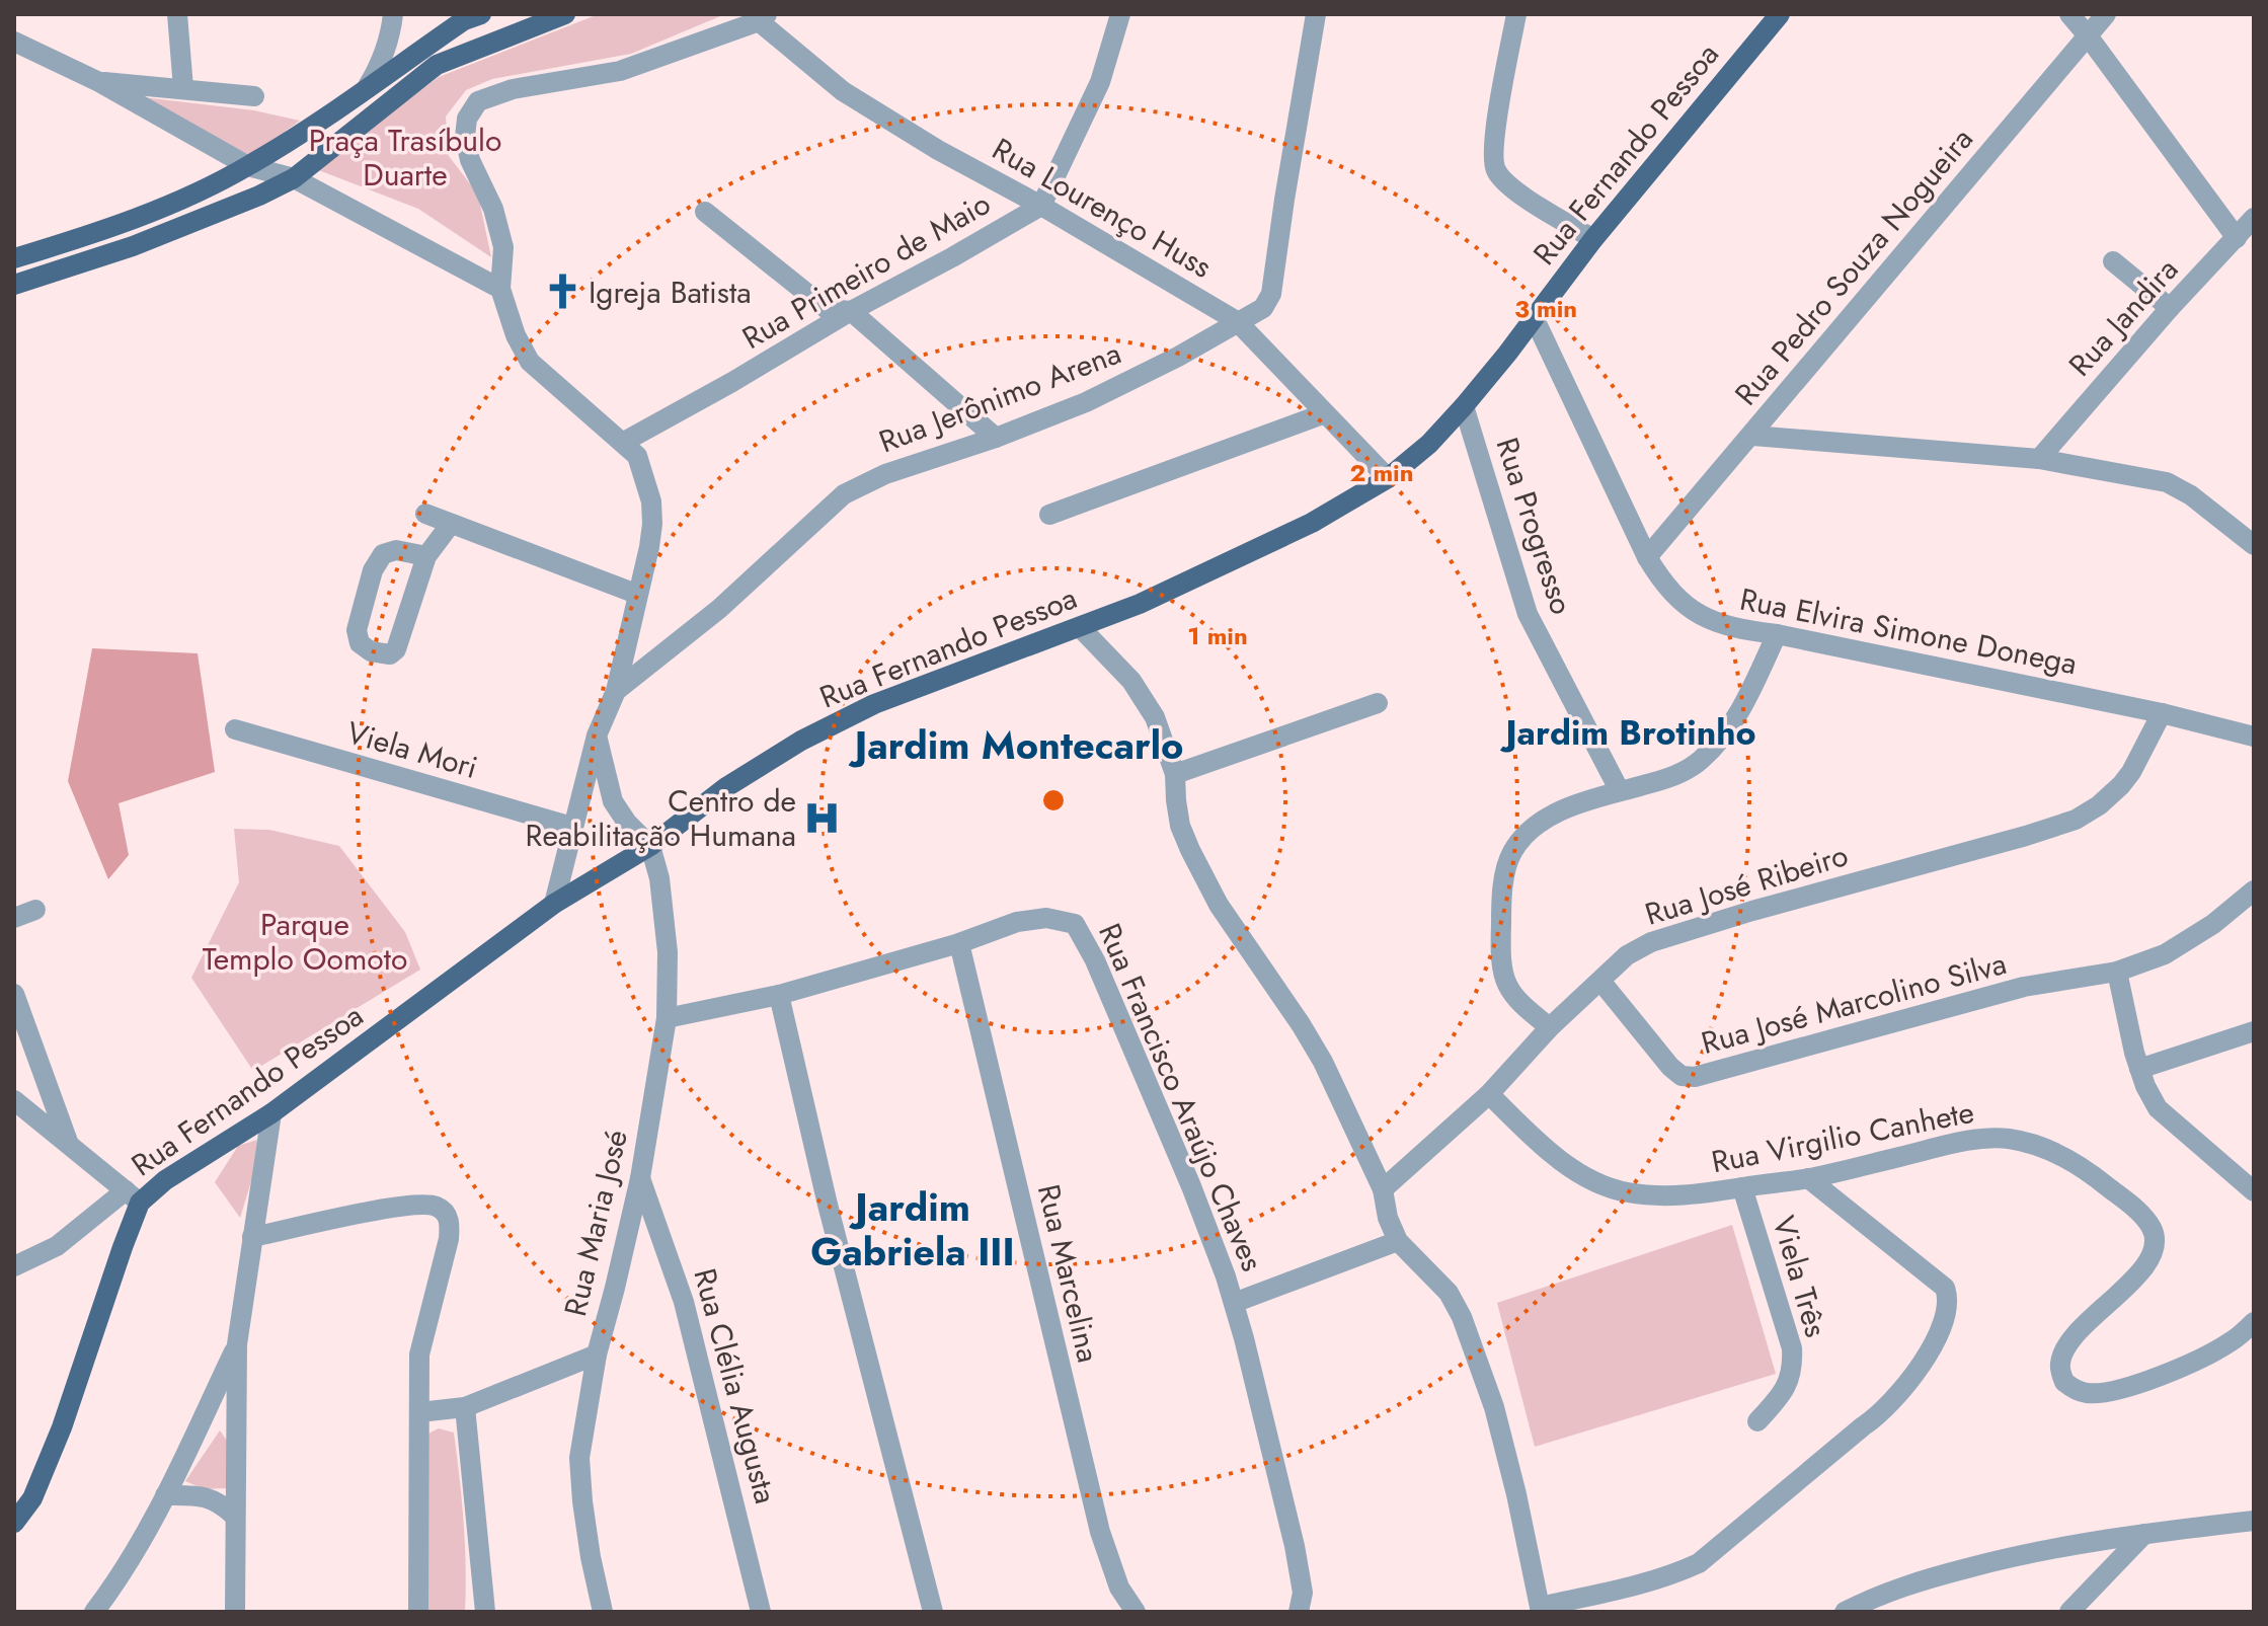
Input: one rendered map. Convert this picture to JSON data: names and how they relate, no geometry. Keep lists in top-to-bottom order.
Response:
{
  "streets": {
    "main road": ["Rua Fernando Pessoa"],
    "street": [
      "Rua Lourenço Huss",
      "Rua Pedro Souza Nogueira",
      "Rua Primeiro de Maio",
      "Rua Jandira",
      "Rua Jerônimo Arena",
      "Rua Progresso",
      "Rua Elvira Simone Donega",
      "Viela Mori",
      "Rua José Ribeiro",
      "Rua José Marcolino Silva",
      "Rua Francisco Araújo Chaves",
      "Rua Virgilio Canhete",
      "Rua Maria José",
      "Rua Marcelina",
      "Viela Três",
      "Rua Clélia Augusta"
    ]
  },
  "crossings": [
    ["Rua Fernando Pessoa", "Rua Lourenço Huss"],
    ["Rua Fernando Pessoa", "Rua Progresso"],
    ["Rua Fernando Pessoa", "Rua Elvira Simone Donega"],
    ["Rua Fernando Pessoa", "Rua Maria José"],
    ["Rua Lourenço Huss", "Rua Primeiro de Maio"],
    ["Rua Lourenço Huss", "Rua Jerônimo Arena"],
    ["Rua Pedro Souza Nogueira", "Rua Elvira Simone Donega"],
    ["Rua Elvira Simone Donega", "Rua José Ribeiro"],
    ["Rua José Ribeiro", "Rua José Marcolino Silva"],
    ["Rua José Ribeiro", "Rua Virgilio Canhete"],
    ["Rua Francisco Araújo Chaves", "Rua Maria José"],
    ["Rua Francisco Araújo Chaves", "Rua Marcelina"],
    ["Rua Virgilio Canhete", "Viela Três"],
    ["Rua Maria José", "Rua Clélia Augusta"]
  ],
  "districts": ["Jardim Brotinho", "Jardim Montecarlo", "Jardim Gabriela III"],
  "parks": ["Praça Trasíbulo Duarte", "Parque Templo Oomoto"],
  "places": {
    "church": ["Igreja Batista"],
    "hospital": ["Centro de Reabilitação Humana"]
  },
  "rings": ["3 min", "2 min", "1 min"]
}
